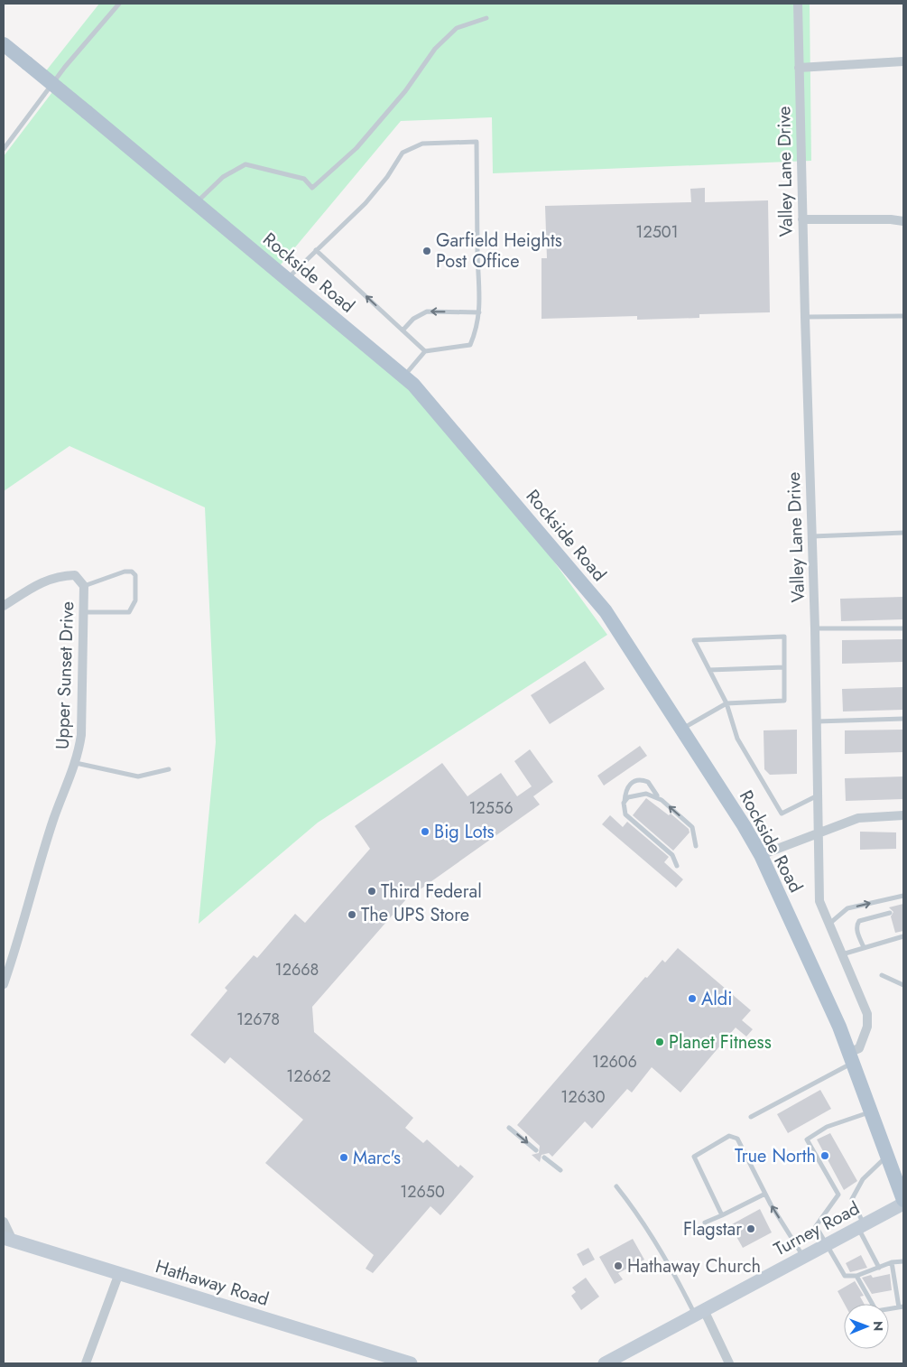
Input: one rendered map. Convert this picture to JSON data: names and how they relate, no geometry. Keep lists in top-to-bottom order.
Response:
{
  "streets": {
    "main road": ["Rockside Road"],
    "street": [
      "Valley Lane Drive",
      "Upper Sunset Drive",
      "Turney Road",
      "Hathaway Road"
    ]
  },
  "crossings": [
    ["Valley Lane Drive", "Rockside Road"]
  ],
  "places": [
    "Garfield Heights Post Office",
    "Big Lots",
    "Third Federal",
    "The UPS Store",
    "Aldi",
    "Planet Fitness",
    "True North",
    "Marc's",
    "Flagstar",
    "Hathaway Church"
  ],
  "house_numbers": [
    "12501",
    "12556",
    "12668",
    "12678",
    "12606",
    "12662",
    "12630",
    "12650"
  ],
  "north": "right"
}
